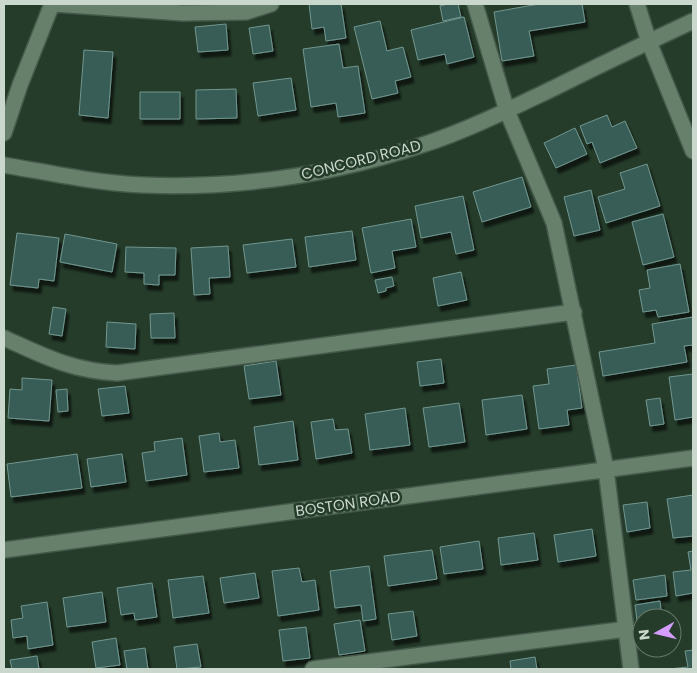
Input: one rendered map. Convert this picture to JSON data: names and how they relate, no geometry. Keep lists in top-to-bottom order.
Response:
{
  "streets": {
    "street": ["CONCORD ROAD", "BOSTON ROAD"]
  },
  "north": "left"
}
